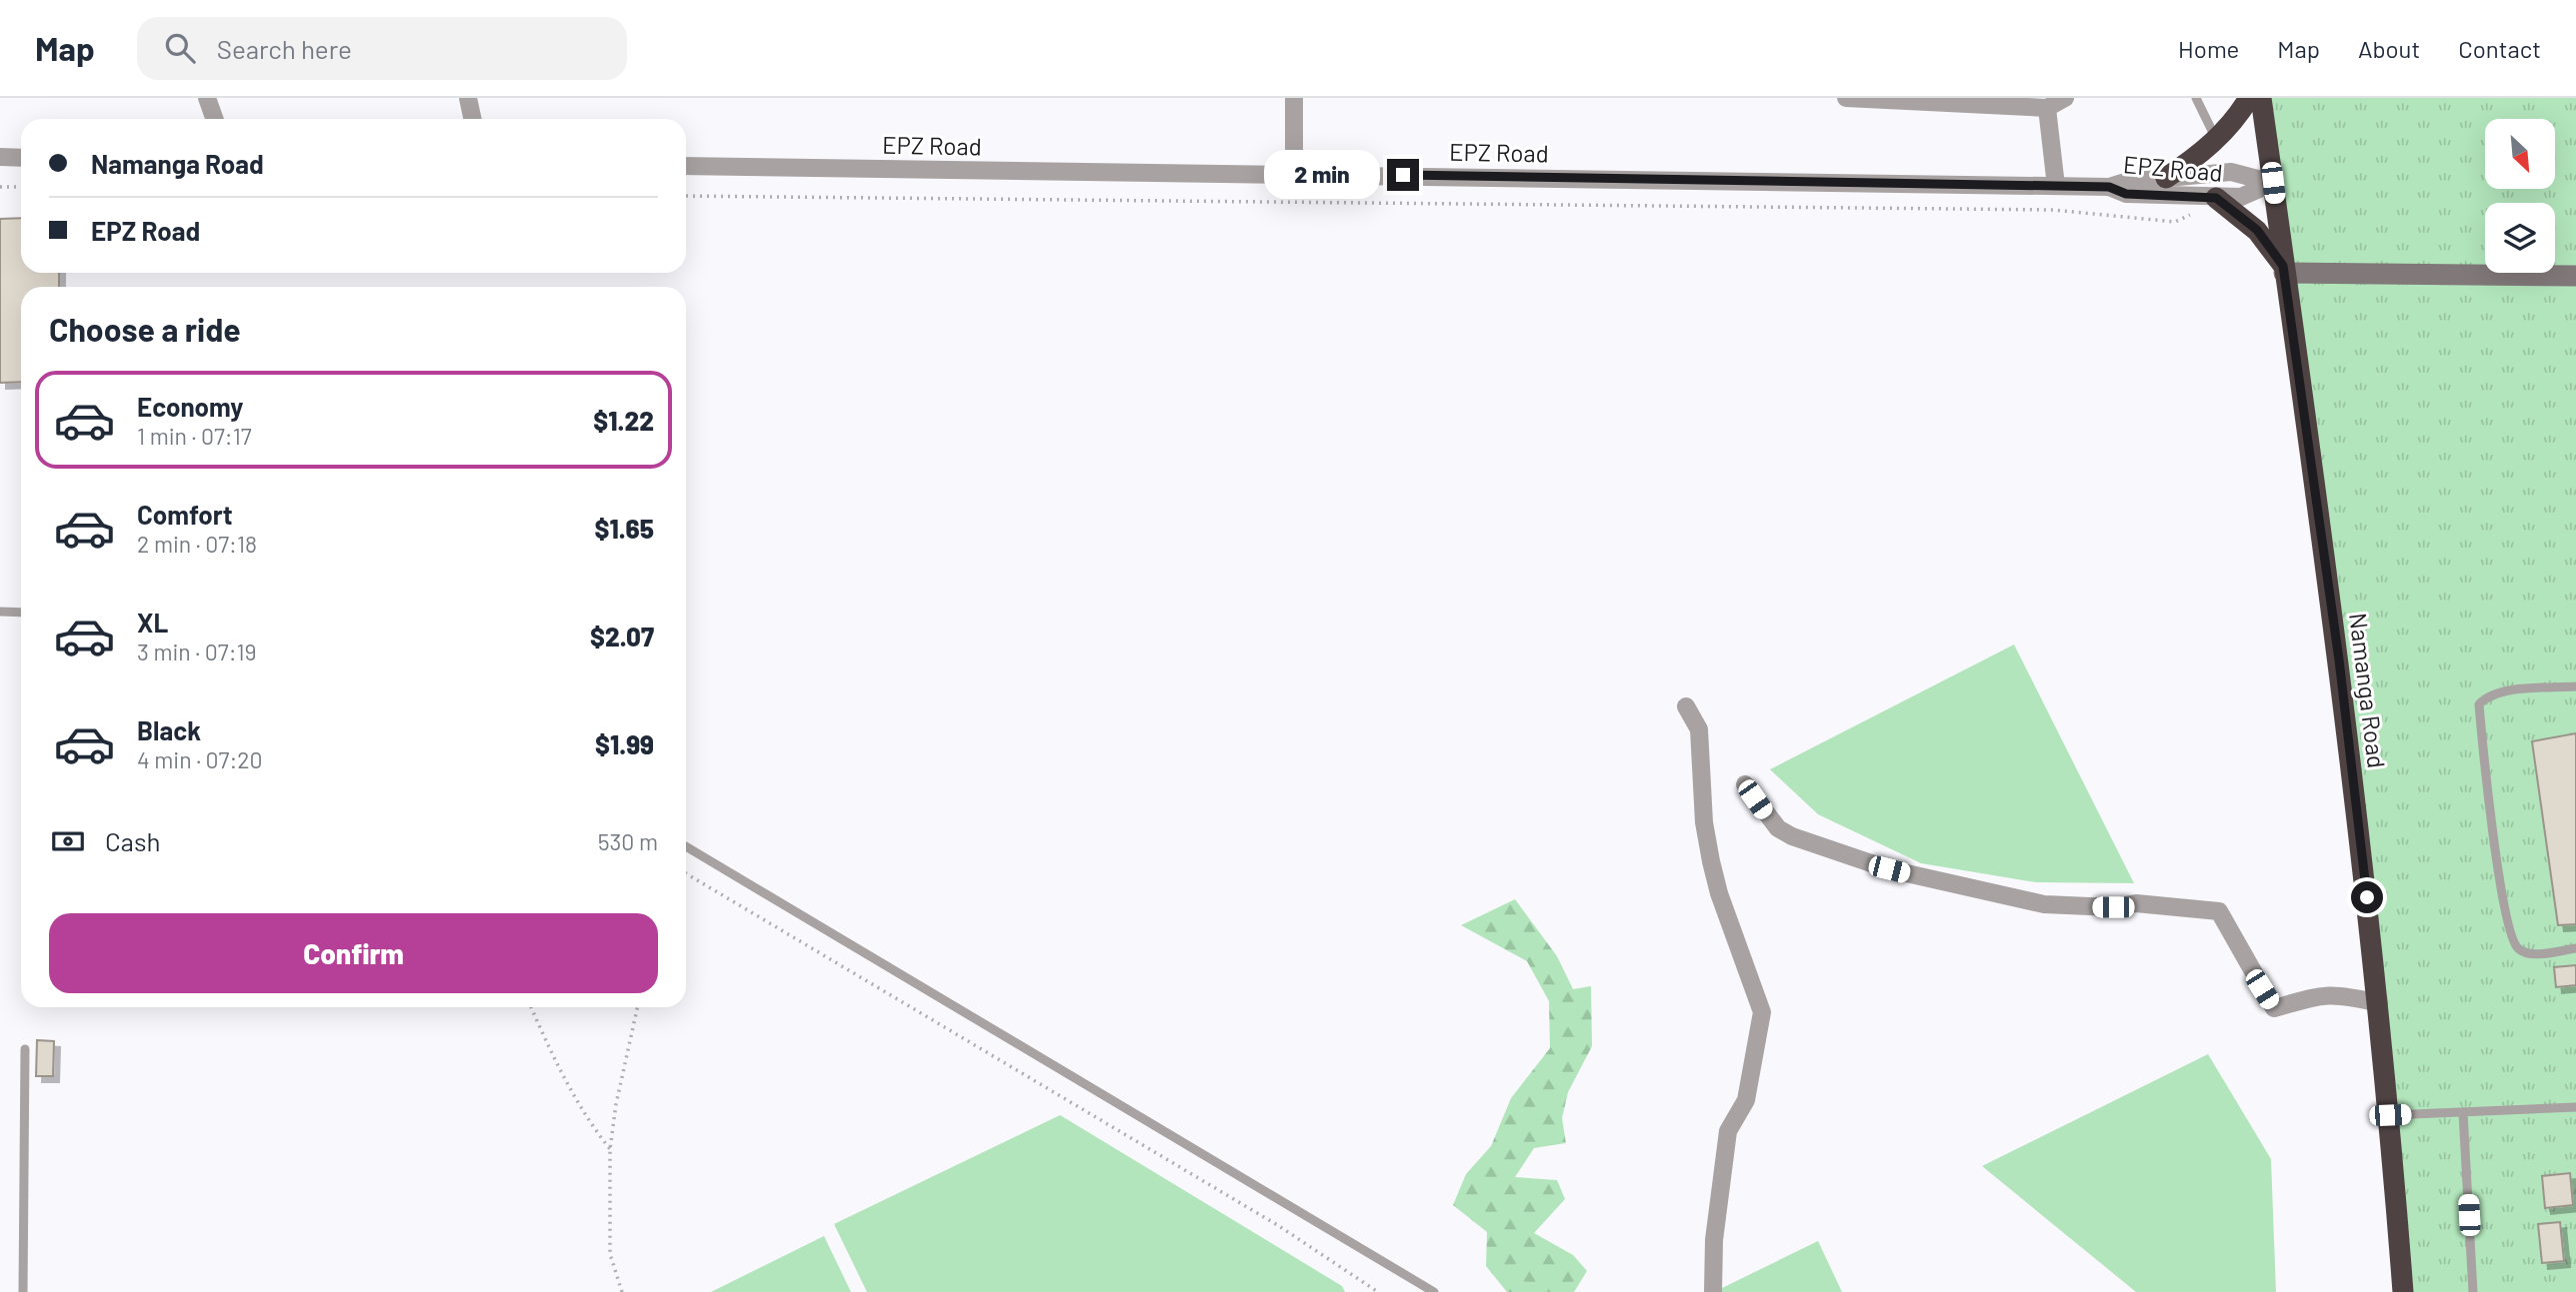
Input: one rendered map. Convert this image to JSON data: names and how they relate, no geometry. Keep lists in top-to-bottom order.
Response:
{
  "streets": {
    "highway": ["Namanga Road"],
    "street": ["EPZ Road"]
  },
  "crossings": [
    ["EPZ Road", "Namanga Road"]
  ],
  "north": "bottom right",
  "page": {
    "header": "Map",
    "search": "Search here",
    "nav": [
      "Home",
      "Map",
      "About",
      "Contact"
    ],
    "banner": ["Namanga Road", "EPZ Road"],
    "bubble": "2 min",
    "heading": "Choose a ride",
    "list": [
      {
        "name": "Economy",
        "note": "1 min · 07:17",
        "value": "$1.22"
      },
      {
        "name": "Comfort",
        "note": "2 min · 07:18",
        "value": "$1.65"
      },
      {
        "name": "XL",
        "note": "3 min · 07:19",
        "value": "$2.07"
      },
      {
        "name": "Black",
        "note": "4 min · 07:20",
        "value": "$1.99"
      }
    ],
    "pay": ["Cash", "530 m"],
    "buttons": "Confirm"
  }
}
